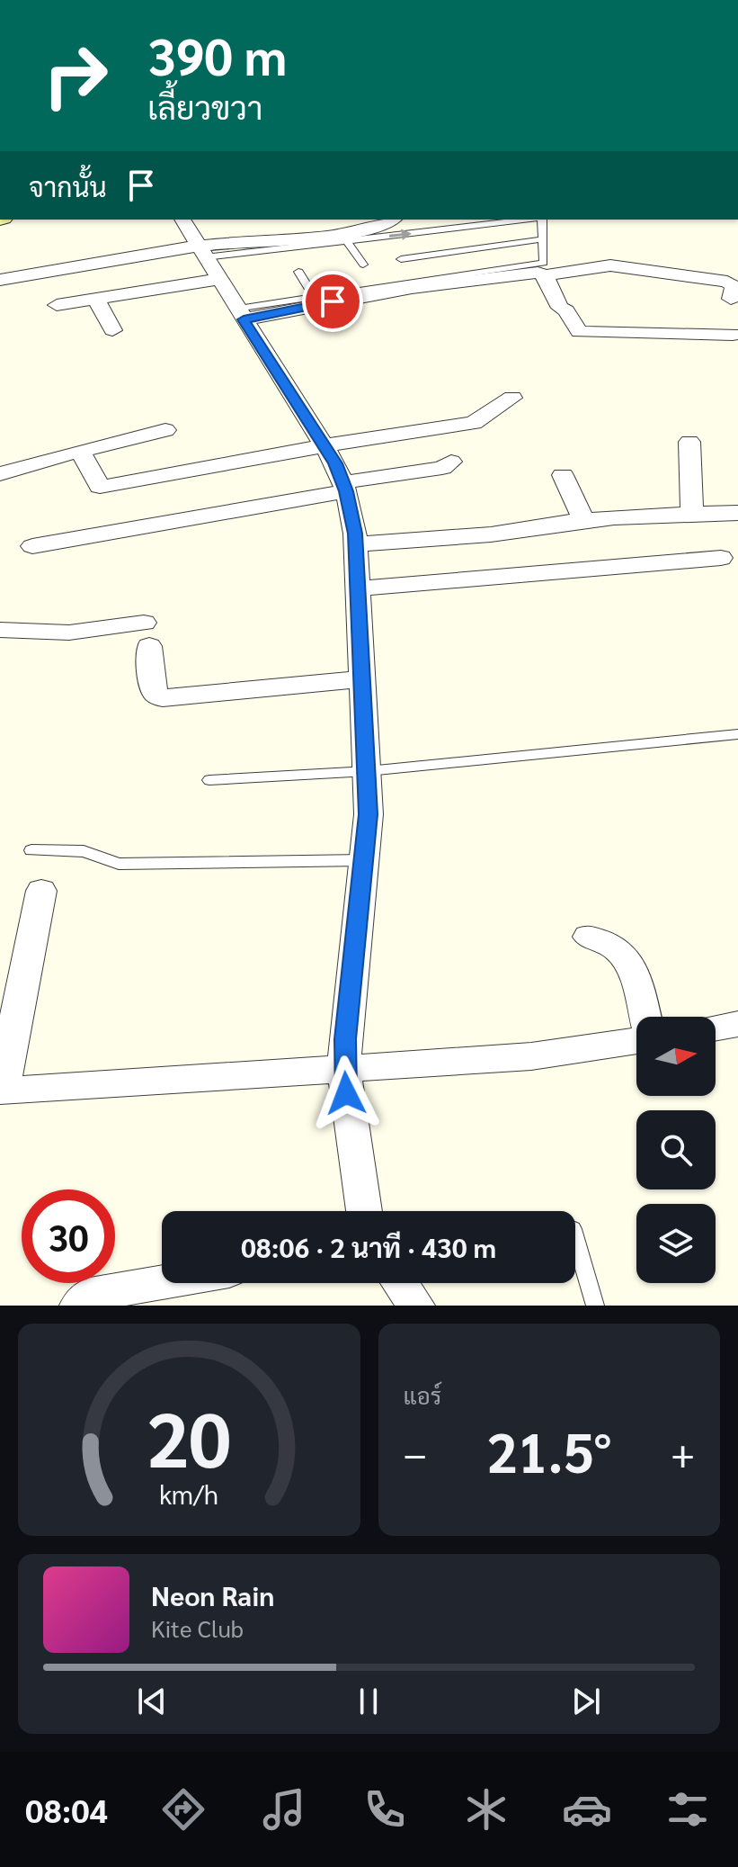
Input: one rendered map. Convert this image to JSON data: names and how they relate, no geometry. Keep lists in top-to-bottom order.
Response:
{
  "north": "right",
  "page": {
    "turn": ["390 m", "เลี้ยวขวา"],
    "then": "จากนั้น",
    "limit": "30",
    "trip": "08:06 · 2 นาที · 430 m",
    "tile": "แอร์",
    "heat": ["−", "21.5°", "+"],
    "song": ["Neon Rain", "Kite Club"],
    "tabs": "08:04",
    "gauge": ["20", "km/h"]
  }
}
